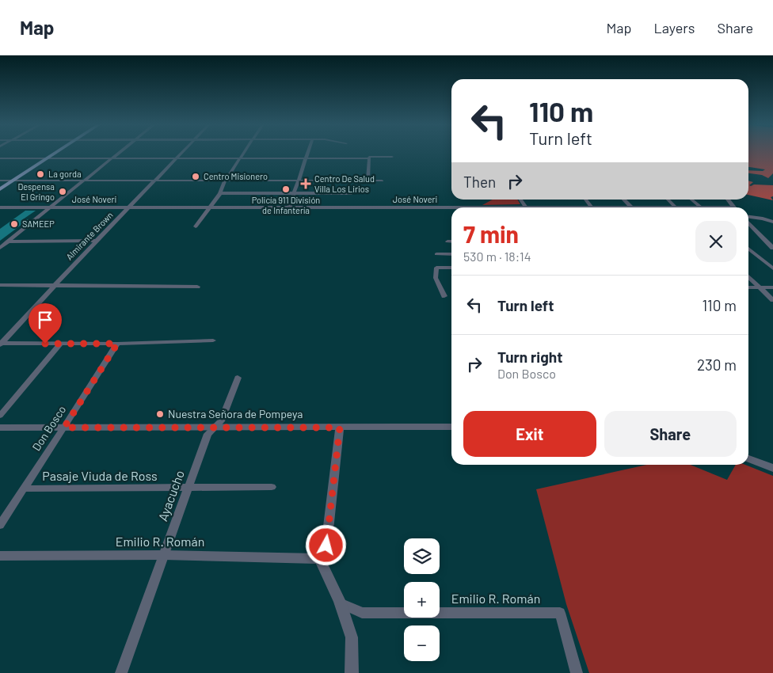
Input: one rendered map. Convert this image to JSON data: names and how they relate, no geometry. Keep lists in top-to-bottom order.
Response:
{
  "streets": {
    "street": [
      "José Noveri",
      "Almirante Brown",
      "Don Bosco",
      "Pasaje Viuda de Ross",
      "Ayacucho",
      "Emilio R. Román"
    ]
  },
  "crossings": [
    ["José Noveri", "Almirante Brown"],
    ["Don Bosco", "Pasaje Viuda de Ross"],
    ["Pasaje Viuda de Ross", "Ayacucho"],
    ["Ayacucho", "Emilio R. Román"]
  ],
  "places": {
    "other": [
      "La gorda",
      "Centro Misionero",
      "Policía 911 División de Infantería",
      "Despensa El Gringo",
      "SAMEEP",
      "Nuestra Señora de Pompeya"
    ],
    "health": ["Centro De Salud Villa Los Lirios"]
  },
  "page": {
    "header": "Map",
    "nav": ["Map", "Layers", "Share"],
    "turn": ["110 m", "Turn left"],
    "then": "Then",
    "heading": ["7 min", "530 m · 18:14"],
    "list": [
      {
        "name": "Turn left",
        "value": "110 m"
      },
      {
        "name": "Turn right",
        "note": "Don Bosco",
        "value": "230 m"
      }
    ],
    "buttons": ["Exit", "Share"],
    "map_buttons": ["+", "−"]
  }
}
